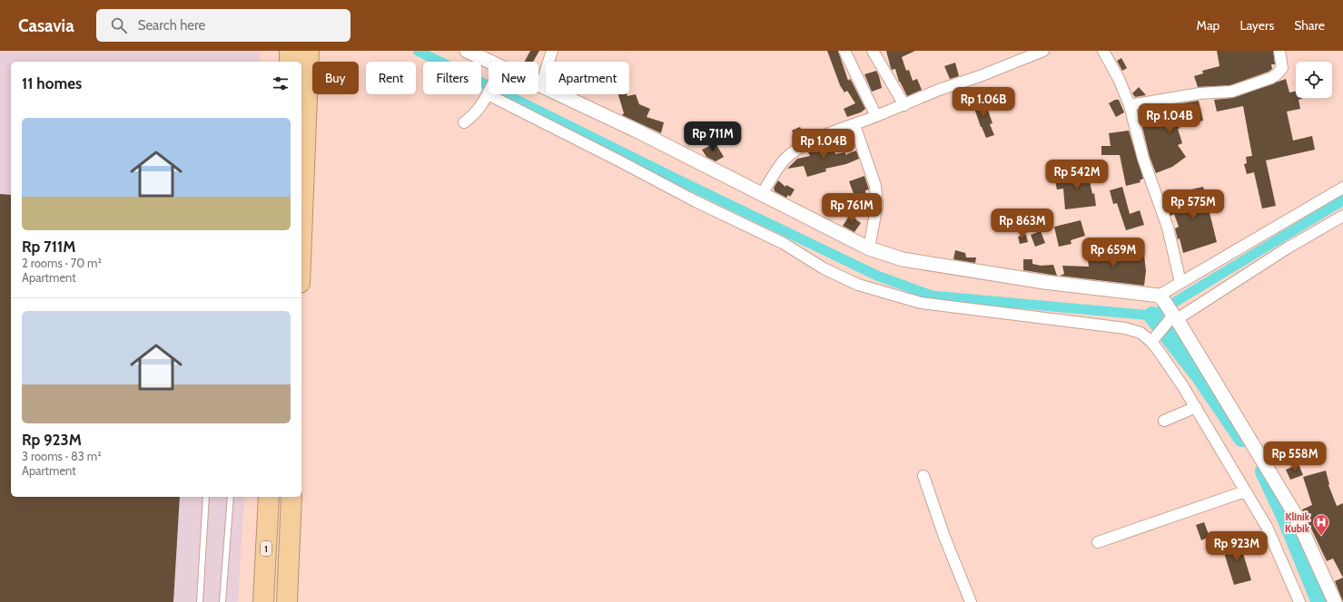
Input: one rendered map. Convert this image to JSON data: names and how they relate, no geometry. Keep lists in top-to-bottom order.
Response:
{
  "streets": {
    "highway": ["1"]
  },
  "places": {
    "hospital": ["Klinik Kubik"]
  },
  "page": {
    "header": "Casavia",
    "search": "Search here",
    "nav": ["Map", "Layers", "Share"],
    "chip": [
      "Buy",
      "Rent",
      "Filters",
      "New",
      "Apartment"
    ],
    "heading": "11 homes",
    "price": [
      "Rp 1.06B",
      "Rp 1.04B",
      "Rp 711M",
      "Rp 1.04B",
      "Rp 542M",
      "Rp 575M",
      "Rp 761M",
      "Rp 863M",
      "Rp 659M",
      "Rp 558M",
      "Rp 923M"
    ],
    "list": [
      {
        "name": "Rp 711M",
        "note": "2 rooms · 70 m² · Apartment"
      },
      {
        "name": "Rp 923M",
        "note": "3 rooms · 83 m² · Apartment"
      }
    ]
  }
}
